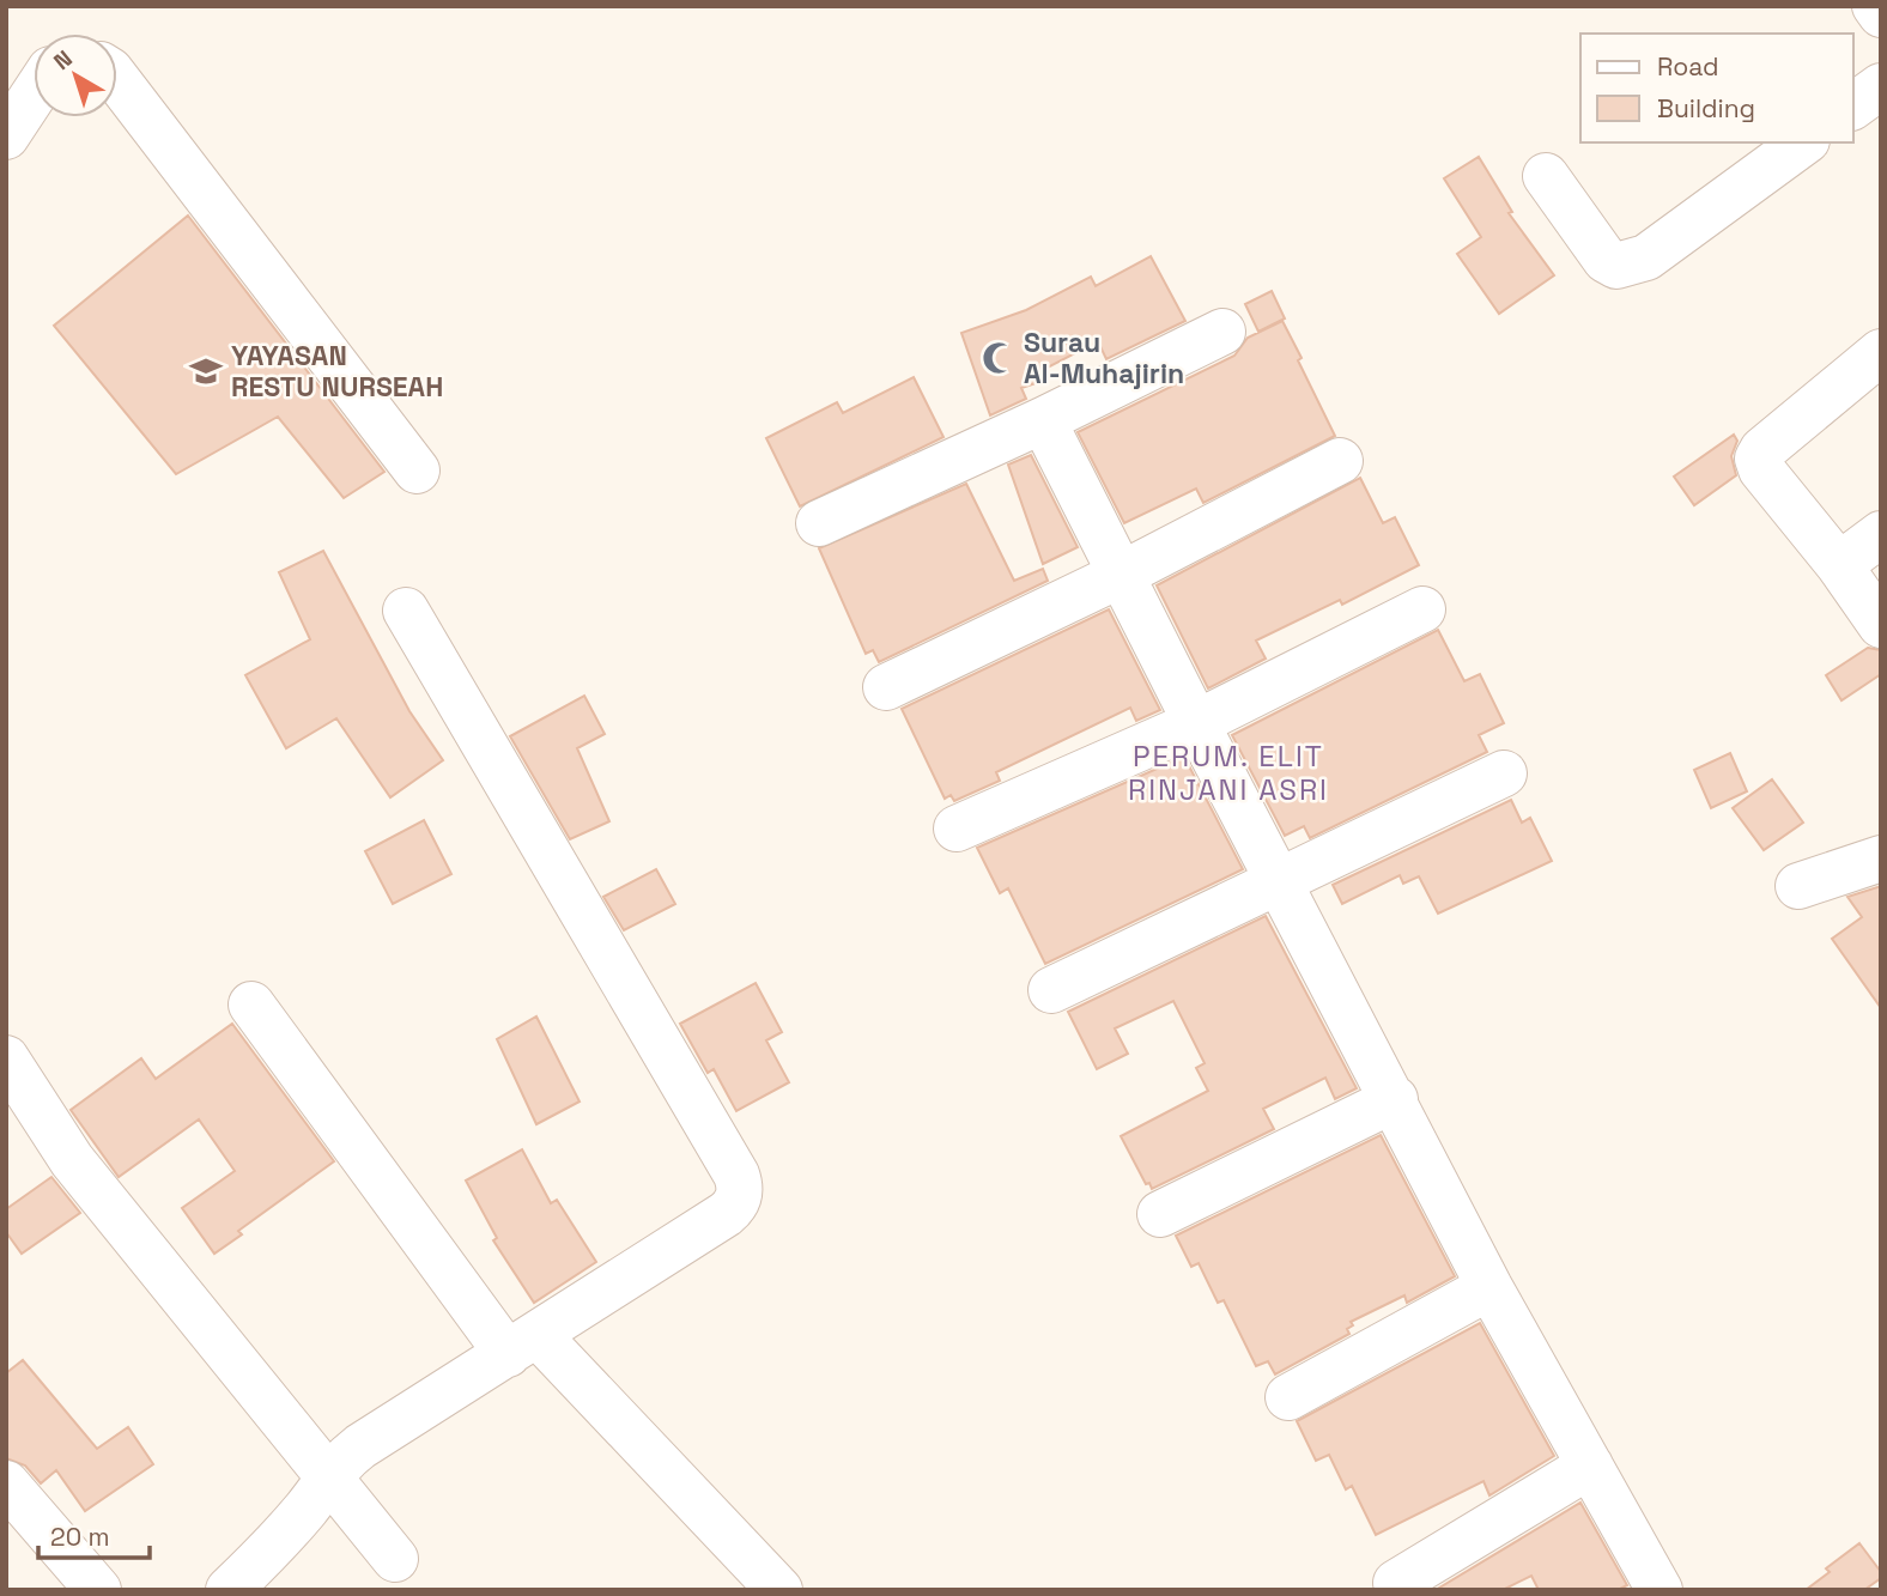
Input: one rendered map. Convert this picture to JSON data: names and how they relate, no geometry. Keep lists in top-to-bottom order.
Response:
{
  "districts": ["PERUM. ELIT RINJANI ASRI"],
  "places": {
    "mosque": ["Surau Al-Muhajirin"],
    "school or university": ["YAYASAN RESTU NURSEAH"]
  },
  "legend": ["Road", "Building"],
  "scale_bar": "20 m",
  "north": "top left"
}
